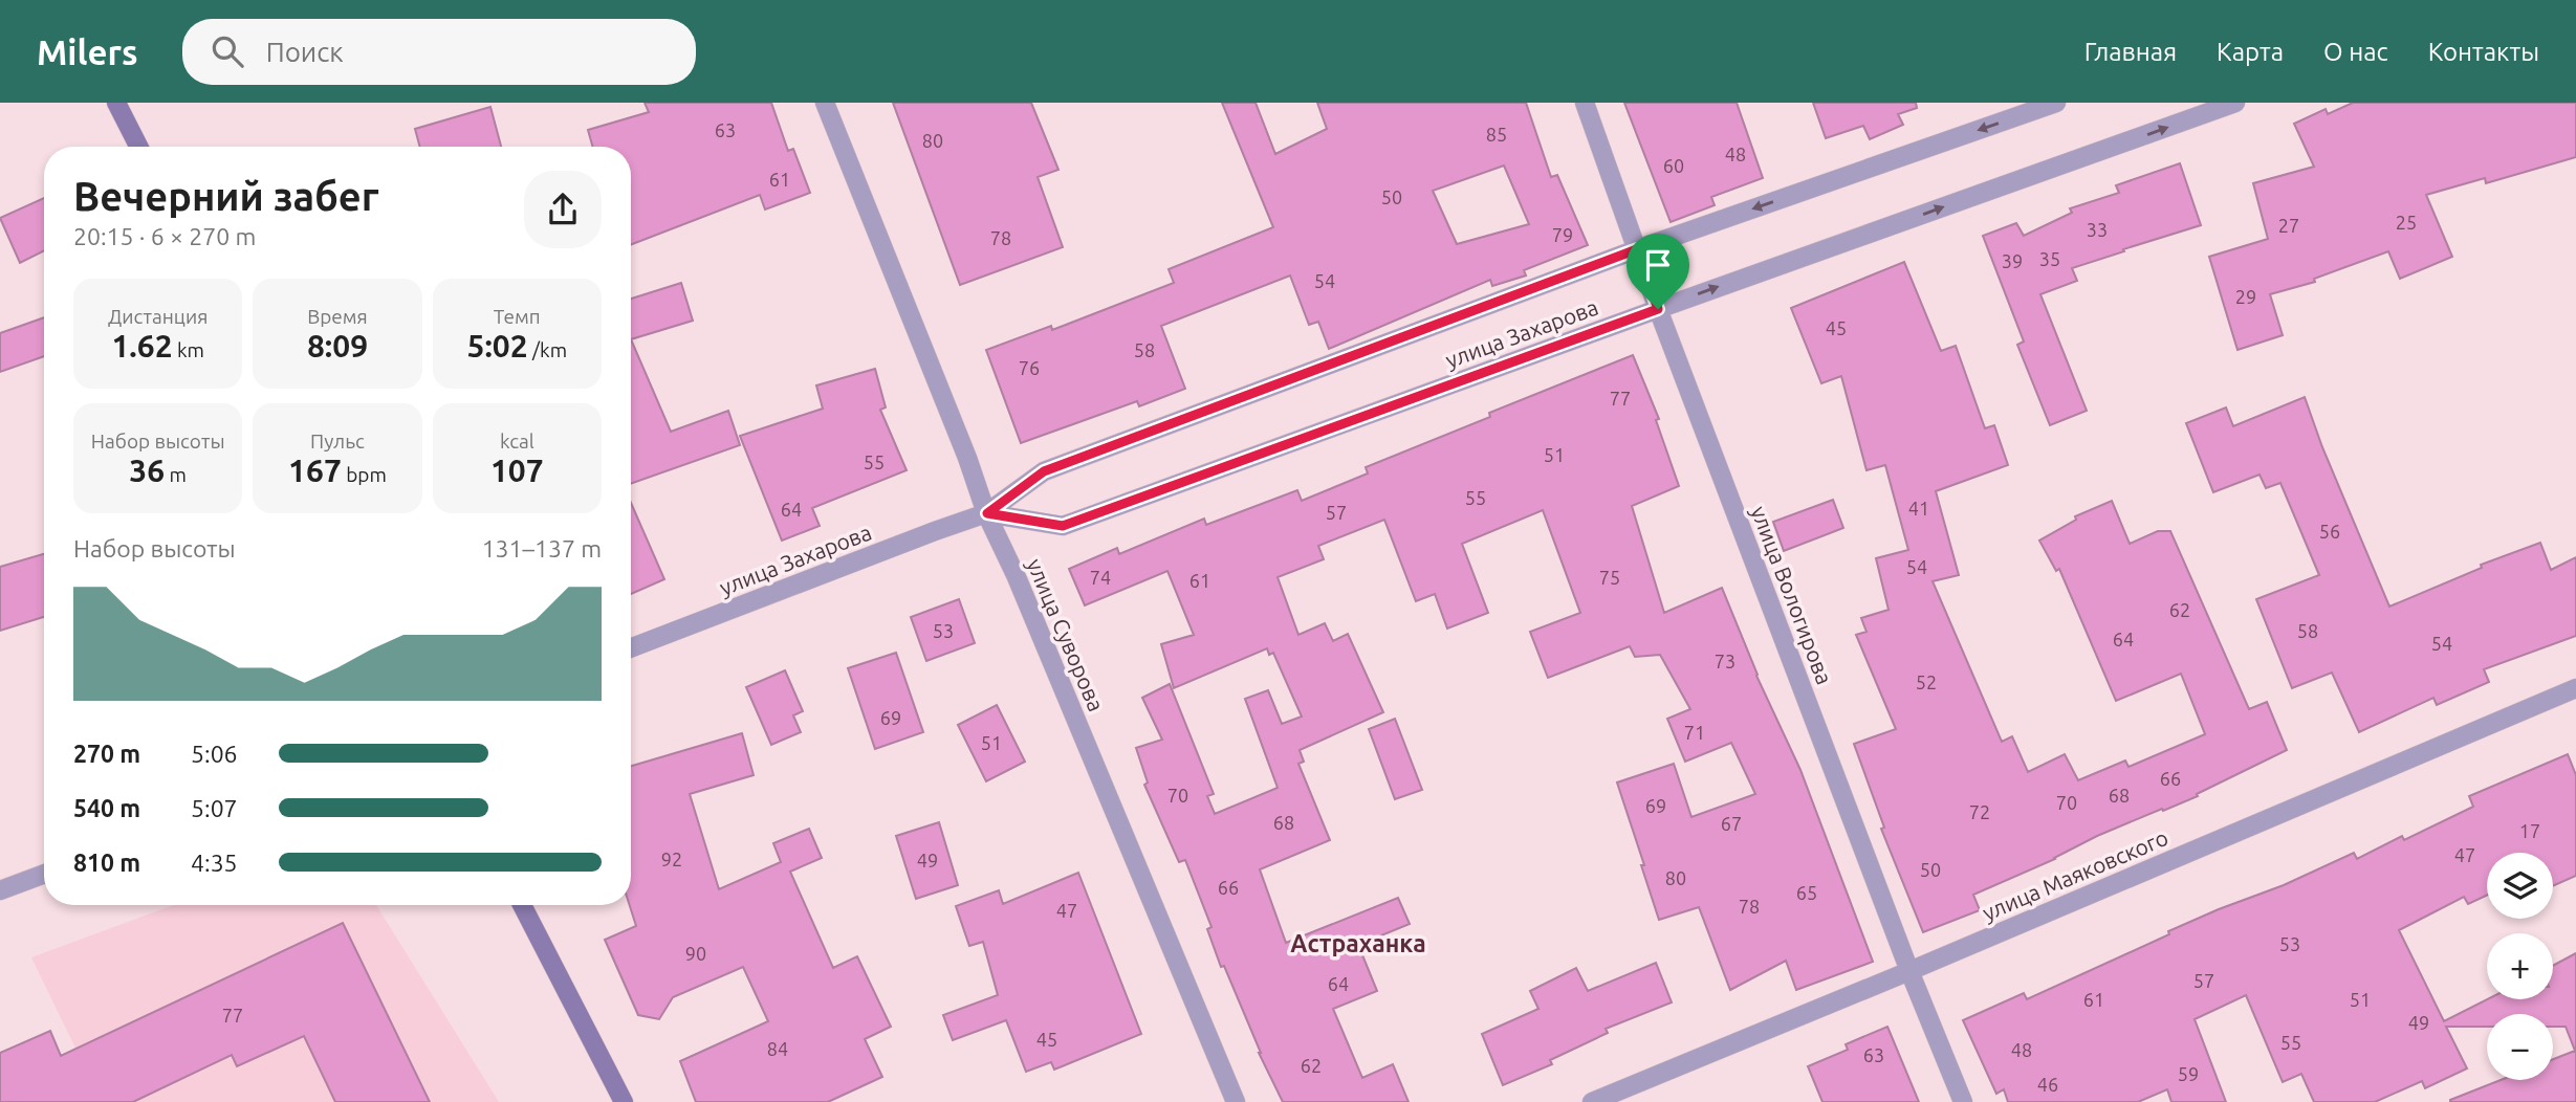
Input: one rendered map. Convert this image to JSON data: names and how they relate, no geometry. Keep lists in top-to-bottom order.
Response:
{
  "streets": {
    "street": [
      "улица Захарова",
      "улица Вологирова",
      "улица Суворова",
      "улица Маяковского"
    ]
  },
  "crossings": [
    ["улица Захарова", "улица Вологирова"],
    ["улица Захарова", "улица Суворова"],
    ["улица Вологирова", "улица Маяковского"]
  ],
  "districts": ["Астраханка"],
  "house_numbers": [
    "63",
    "85",
    "80",
    "48",
    "60",
    "61",
    "50",
    "25",
    "27",
    "33",
    "79",
    "78",
    "35",
    "39",
    "54",
    "29",
    "45",
    "58",
    "76",
    "77",
    "51",
    "55",
    "55",
    "41",
    "64",
    "57",
    "56",
    "54",
    "74",
    "75",
    "61",
    "62",
    "53",
    "58",
    "64",
    "54",
    "73",
    "52",
    "69",
    "71",
    "51",
    "66",
    "70",
    "68",
    "70",
    "69",
    "72",
    "68",
    "67",
    "17",
    "47",
    "92",
    "49",
    "50",
    "80",
    "66",
    "65",
    "78",
    "47",
    "53",
    "90",
    "57",
    "64",
    "61",
    "51",
    "77",
    "49",
    "45",
    "55",
    "84",
    "48",
    "63",
    "62",
    "59",
    "46"
  ],
  "page": {
    "header": "Milers",
    "search": "Поиск",
    "nav": [
      "Главная",
      "Карта",
      "О нас",
      "Контакты"
    ],
    "heading": ["Вечерний забег", "20:15 · 6 × 270 m"],
    "stats": [
      ["Дистанция", "1.62 km"],
      ["Время", "8:09"],
      ["Темп", "5:02 /km"],
      ["Набор высоты", "36 m"],
      ["Пульс", "167 bpm"],
      ["kcal", "107"]
    ],
    "chart": ["Набор высоты", "131–137 m"],
    "list": [
      {
        "name": "270 m",
        "note": "5:06"
      },
      {
        "name": "540 m",
        "note": "5:07"
      },
      {
        "name": "810 m",
        "note": "4:35"
      }
    ],
    "map_buttons": ["+", "−"]
  }
}
